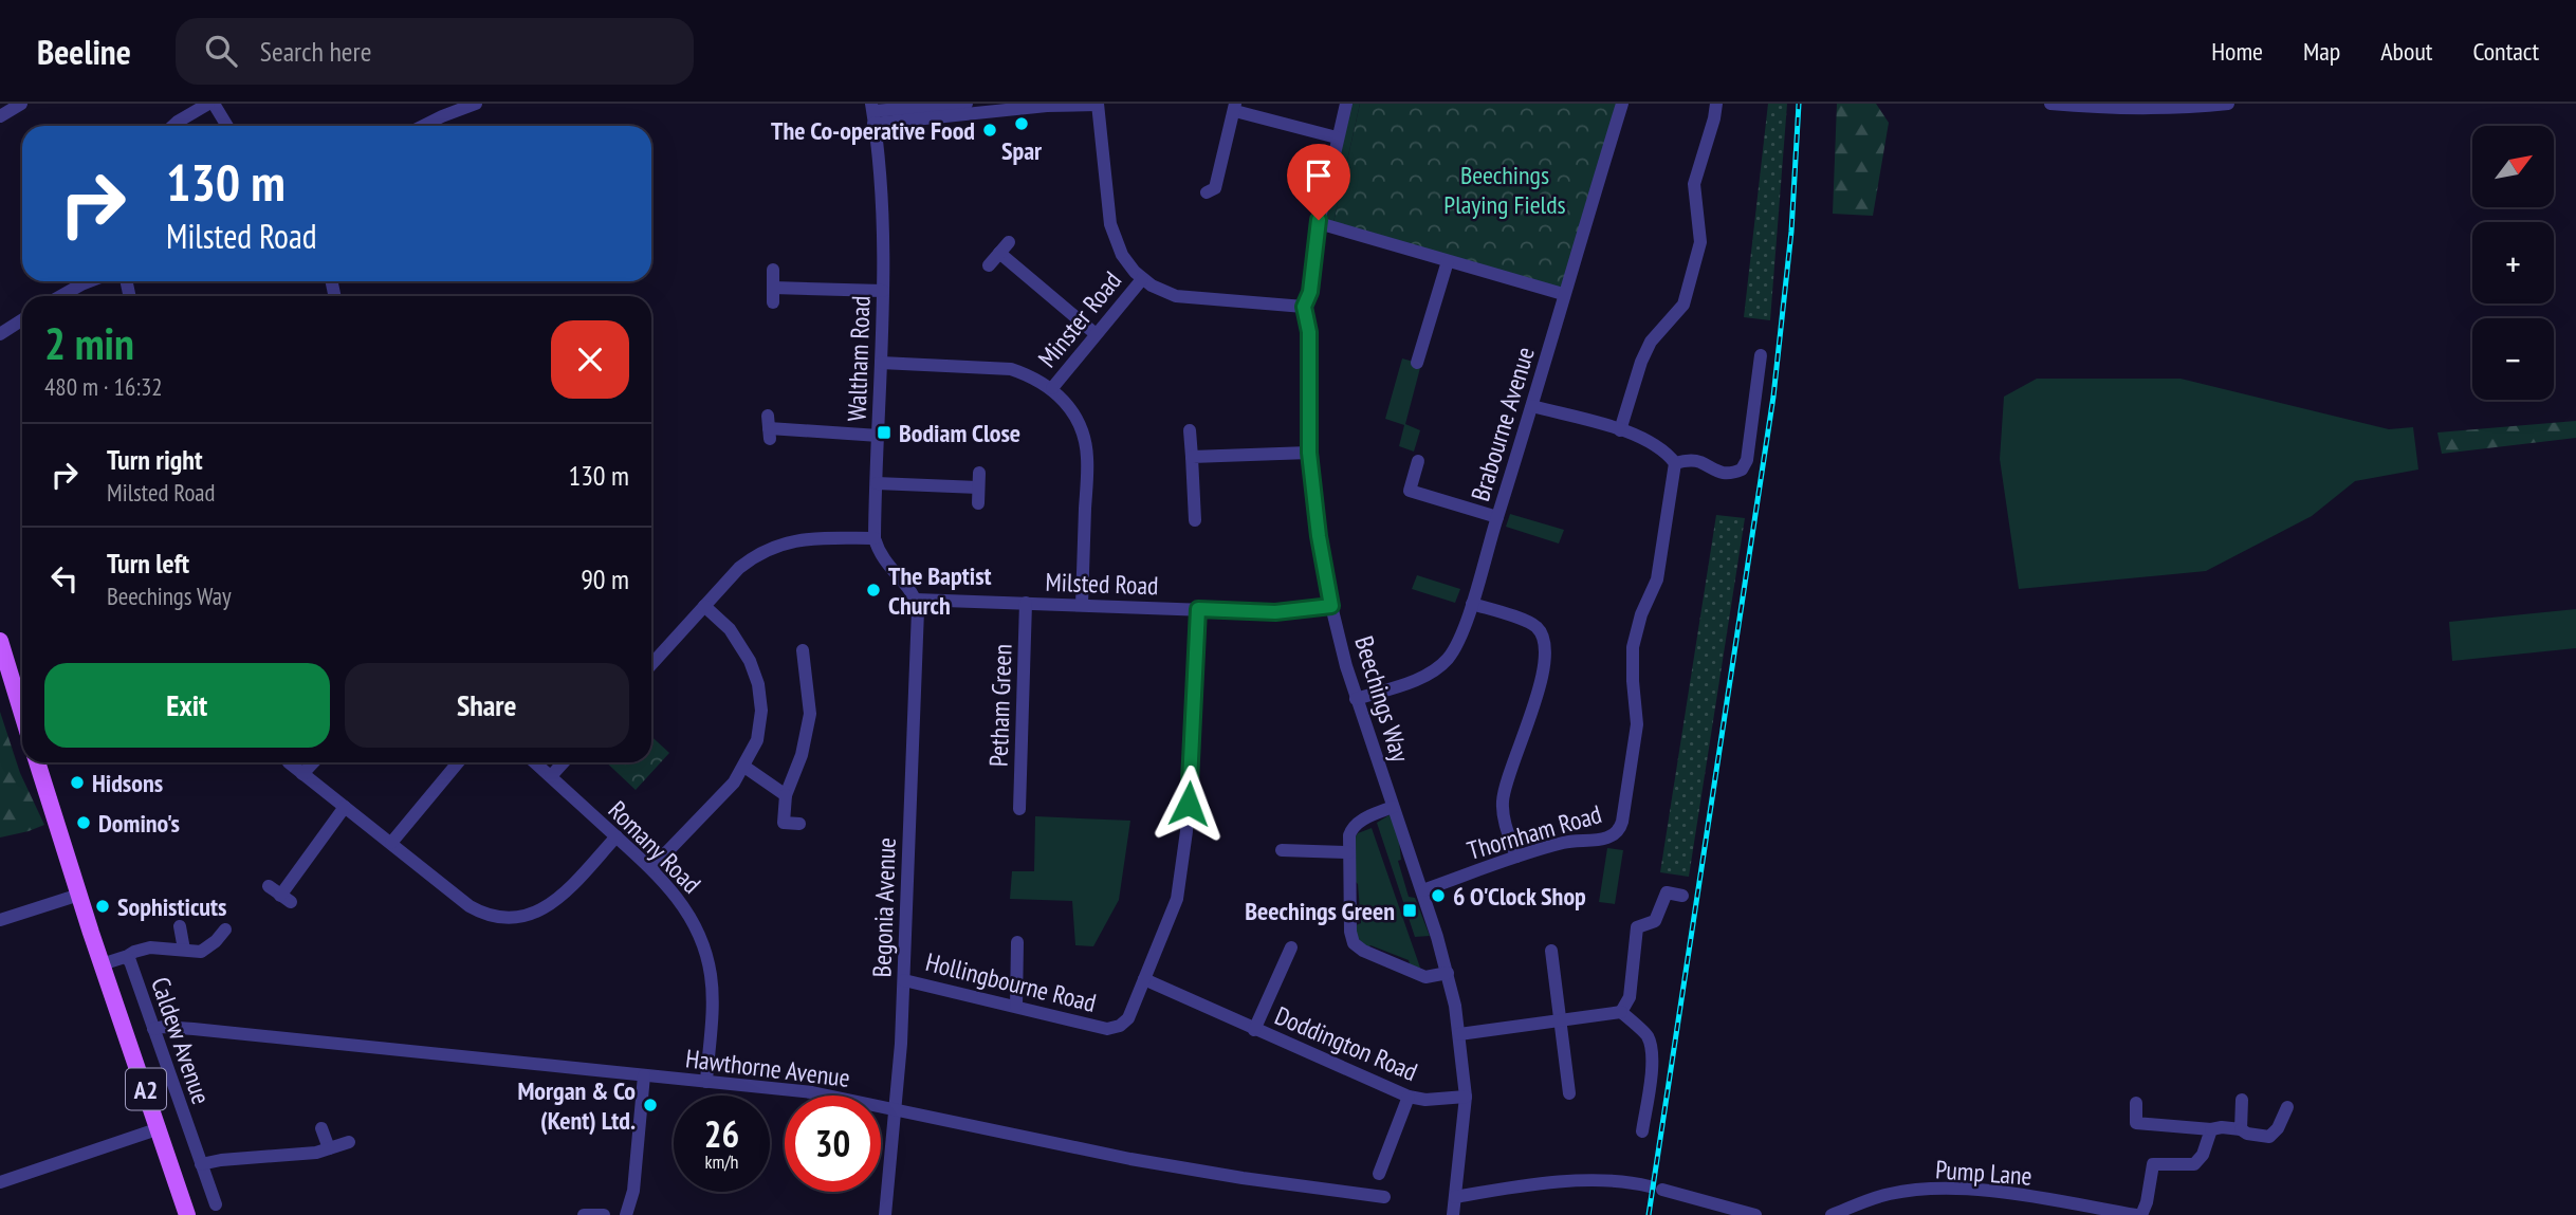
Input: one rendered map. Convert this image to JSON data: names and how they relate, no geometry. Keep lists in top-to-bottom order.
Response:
{
  "streets": {
    "main road": ["A2"],
    "street": [
      "Minster Road",
      "Waltham Road",
      "Brabourne Avenue",
      "Milsted Road",
      "Beechings Way",
      "Petham Green",
      "Thornham Road",
      "Romany Road",
      "Begonia Avenue",
      "Hollingbourne Road",
      "Caldew Avenue",
      "Doddington Road",
      "Hawthorne Avenue",
      "Pump Lane"
    ]
  },
  "crossings": [
    ["Minster Road", "Waltham Road"],
    ["Minster Road", "Milsted Road"],
    ["Minster Road", "Petham Green"],
    ["Minster Road", "Begonia Avenue"],
    ["Waltham Road", "Milsted Road"],
    ["Waltham Road", "Petham Green"],
    ["Waltham Road", "Begonia Avenue"],
    ["Brabourne Avenue", "Beechings Way"],
    ["Milsted Road", "Beechings Way"],
    ["Milsted Road", "Petham Green"],
    ["Milsted Road", "Begonia Avenue"],
    ["Milsted Road", "Hollingbourne Road"],
    ["Beechings Way", "Thornham Road"],
    ["Beechings Way", "Doddington Road"],
    ["Petham Green", "Begonia Avenue"],
    ["Romany Road", "Hawthorne Avenue"],
    ["Begonia Avenue", "Hollingbourne Road"],
    ["Begonia Avenue", "Hawthorne Avenue"],
    ["Hollingbourne Road", "Doddington Road"],
    ["Caldew Avenue", "Hawthorne Avenue"],
    ["Caldew Avenue", "A2"],
    ["Doddington Road", "Hawthorne Avenue"]
  ],
  "parks": ["Beechings Playing Fields"],
  "places": {
    "other": [
      "Spar",
      "The Co-operative Food",
      "The Baptist Church",
      "Hidsons",
      "Domino's",
      "6 O'Clock Shop",
      "Sophisticuts",
      "Morgan & Co (Kent) Ltd."
    ],
    "transit": ["Bodiam Close", "Beechings Green"]
  },
  "north": "top right",
  "page": {
    "header": "Beeline",
    "search": "Search here",
    "nav": [
      "Home",
      "Map",
      "About",
      "Contact"
    ],
    "map_buttons": ["+", "−"],
    "turn": ["130 m", "Milsted Road"],
    "heading": ["2 min", "480 m · 16:32"],
    "list": [
      {
        "name": "Turn right",
        "note": "Milsted Road",
        "value": "130 m"
      },
      {
        "name": "Turn left",
        "note": "Beechings Way",
        "value": "90 m"
      }
    ],
    "buttons": ["Exit", "Share"],
    "speed": "26 km/h",
    "limit": "30"
  }
}
